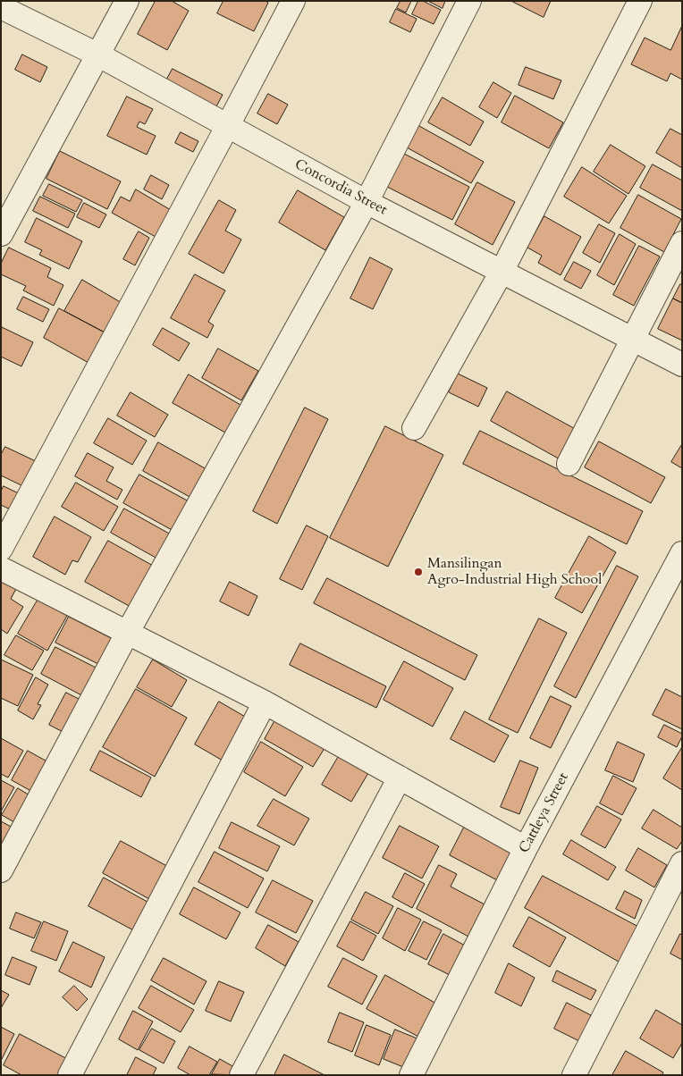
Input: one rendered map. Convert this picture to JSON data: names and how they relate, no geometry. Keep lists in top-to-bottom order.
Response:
{
  "streets": {
    "street": ["Concordia Street", "Cattleya Street"]
  },
  "places": ["Mansilingan Agro-Industrial High School"]
}
